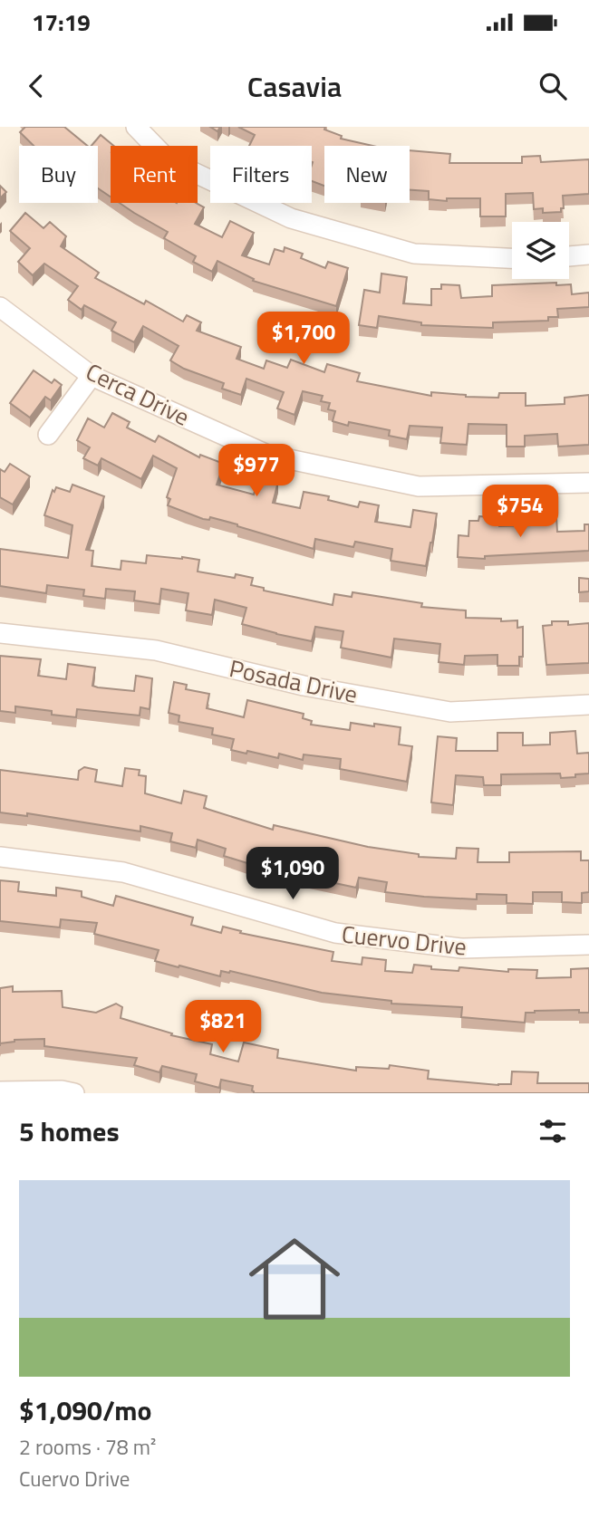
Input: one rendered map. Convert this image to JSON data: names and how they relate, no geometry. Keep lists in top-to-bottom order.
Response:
{
  "streets": {
    "street": ["Cerca Drive", "Posada Drive", "Cuervo Drive"]
  },
  "page": {
    "status": "17:19",
    "header": "Casavia",
    "chip": [
      "Buy",
      "Rent",
      "Filters",
      "New"
    ],
    "price": [
      "$1,700",
      "$977",
      "$754",
      "$1,090",
      "$821"
    ],
    "heading": "5 homes",
    "list": [
      {
        "name": "$1,090/mo",
        "note": "2 rooms · 78 m² · Cuervo Drive"
      }
    ]
  }
}
